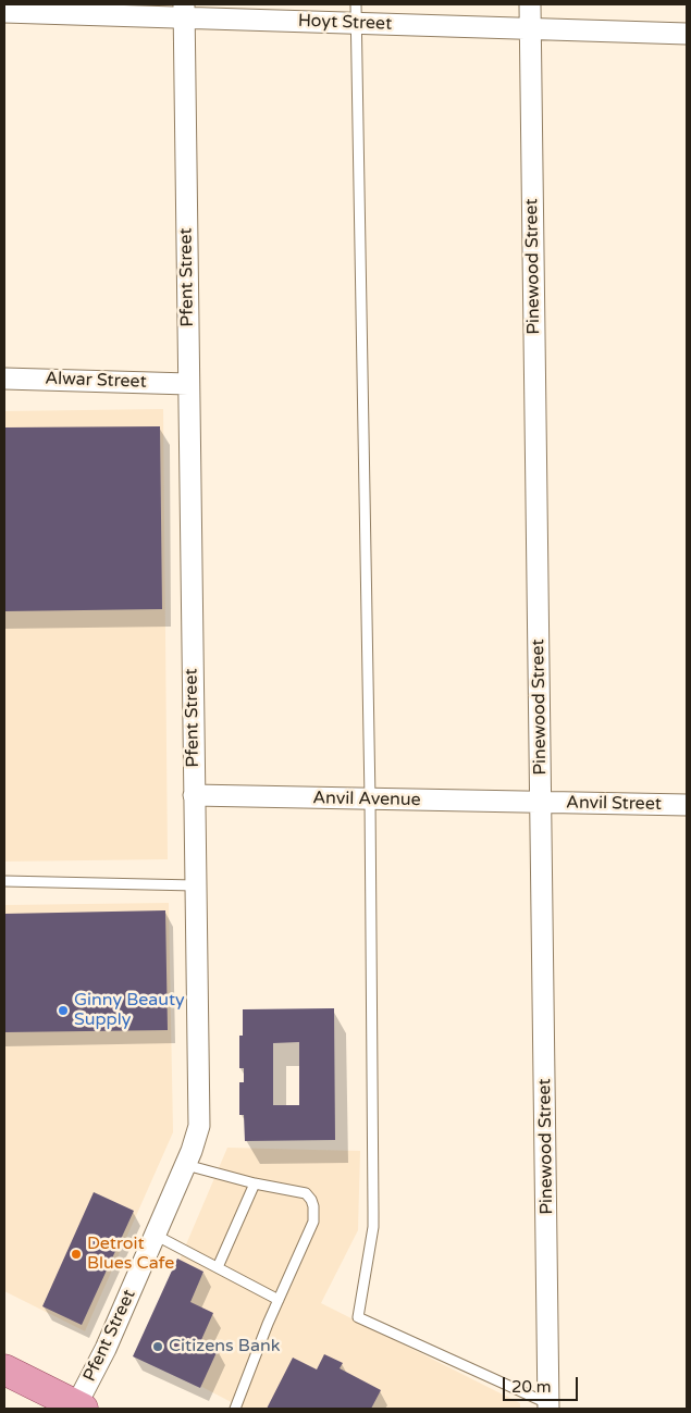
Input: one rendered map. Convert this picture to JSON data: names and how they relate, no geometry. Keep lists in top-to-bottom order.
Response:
{
  "streets": {
    "street": [
      "Hoyt Street",
      "Pinewood Street",
      "Pfent Street",
      "Alwar Street",
      "Anvil Avenue",
      "Anvil Street"
    ]
  },
  "crossings": [
    ["Hoyt Street", "Pinewood Street"],
    ["Hoyt Street", "Pfent Street"],
    ["Pinewood Street", "Anvil Avenue"],
    ["Pinewood Street", "Anvil Street"],
    ["Pfent Street", "Alwar Street"],
    ["Pfent Street", "Anvil Avenue"],
    ["Anvil Avenue", "Anvil Street"]
  ],
  "places": ["Ginny Beauty Supply", "Detroit Blues Cafe", "Citizens Bank"],
  "scale_bar": "20 m"
}
